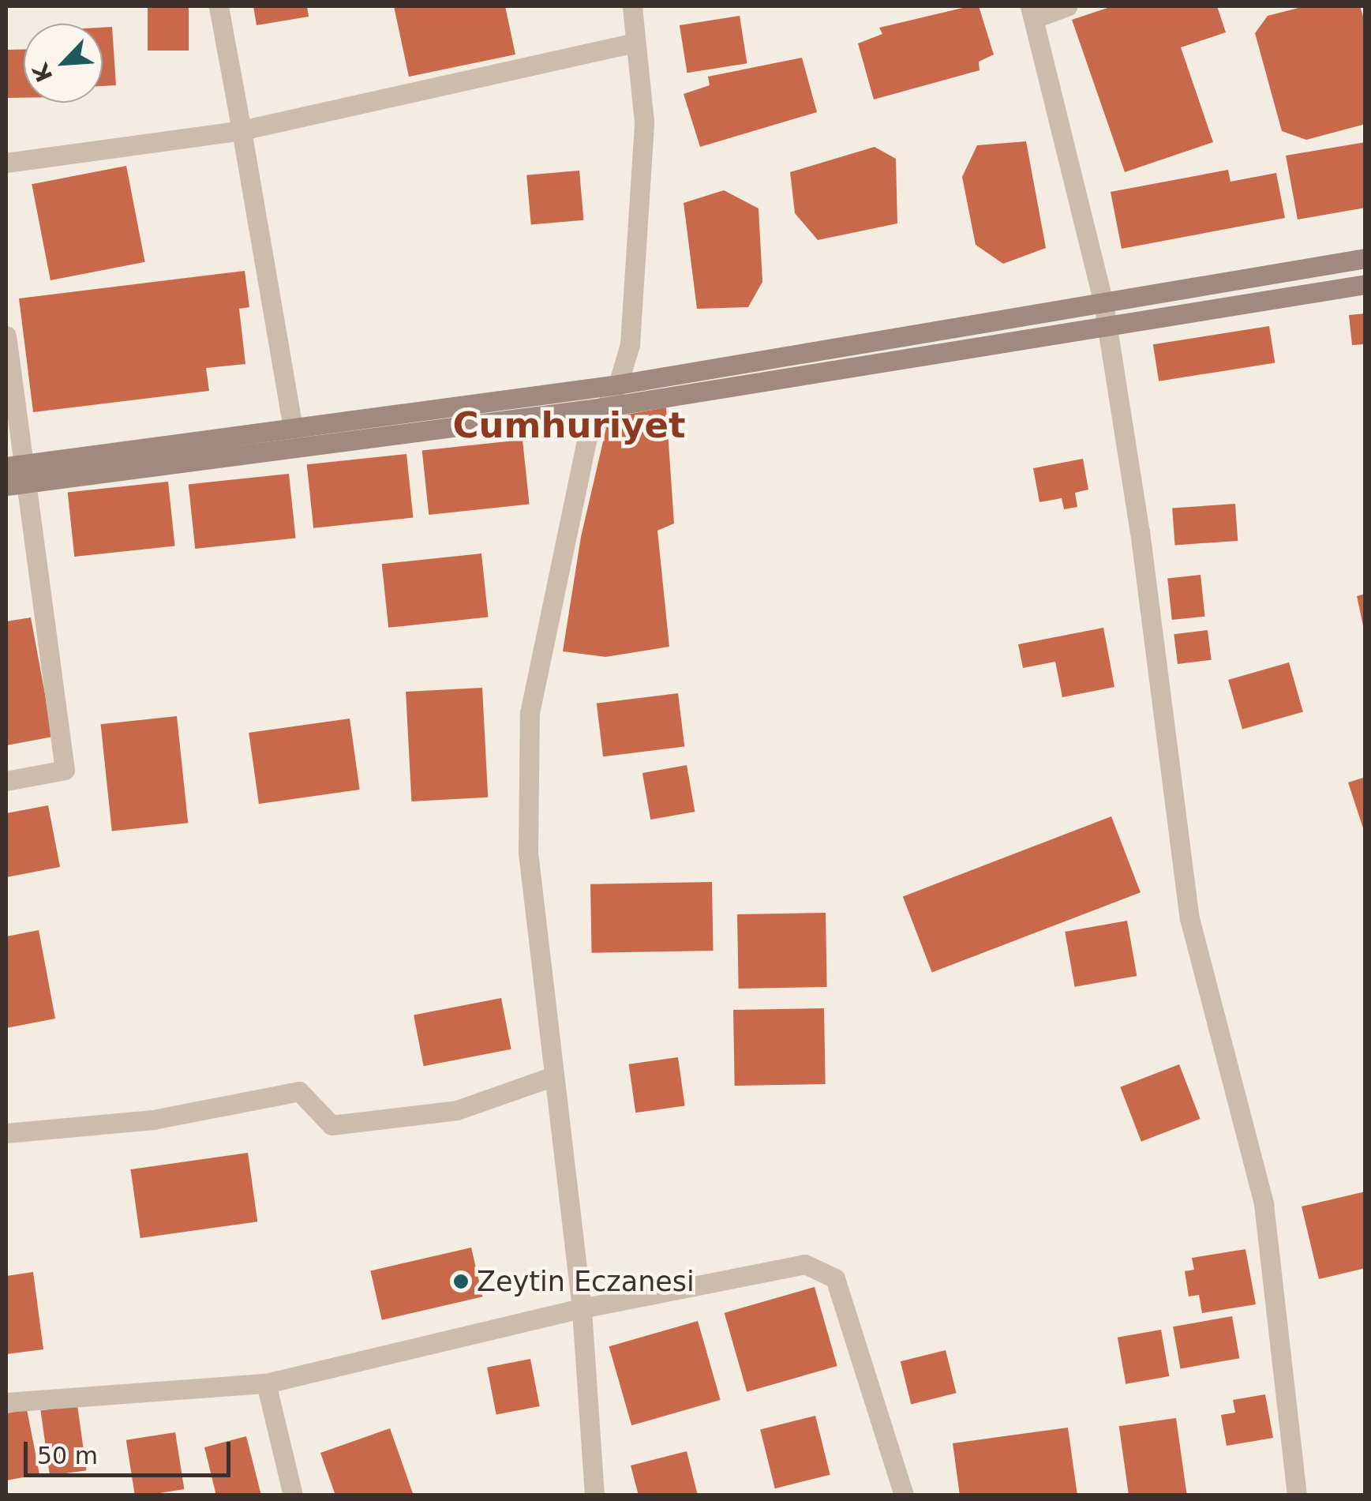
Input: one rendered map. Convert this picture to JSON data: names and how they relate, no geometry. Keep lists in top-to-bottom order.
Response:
{
  "districts": ["Cumhuriyet"],
  "places": ["Zeytin Eczanesi"],
  "scale_bar": "50 m",
  "north": "bottom left"
}
